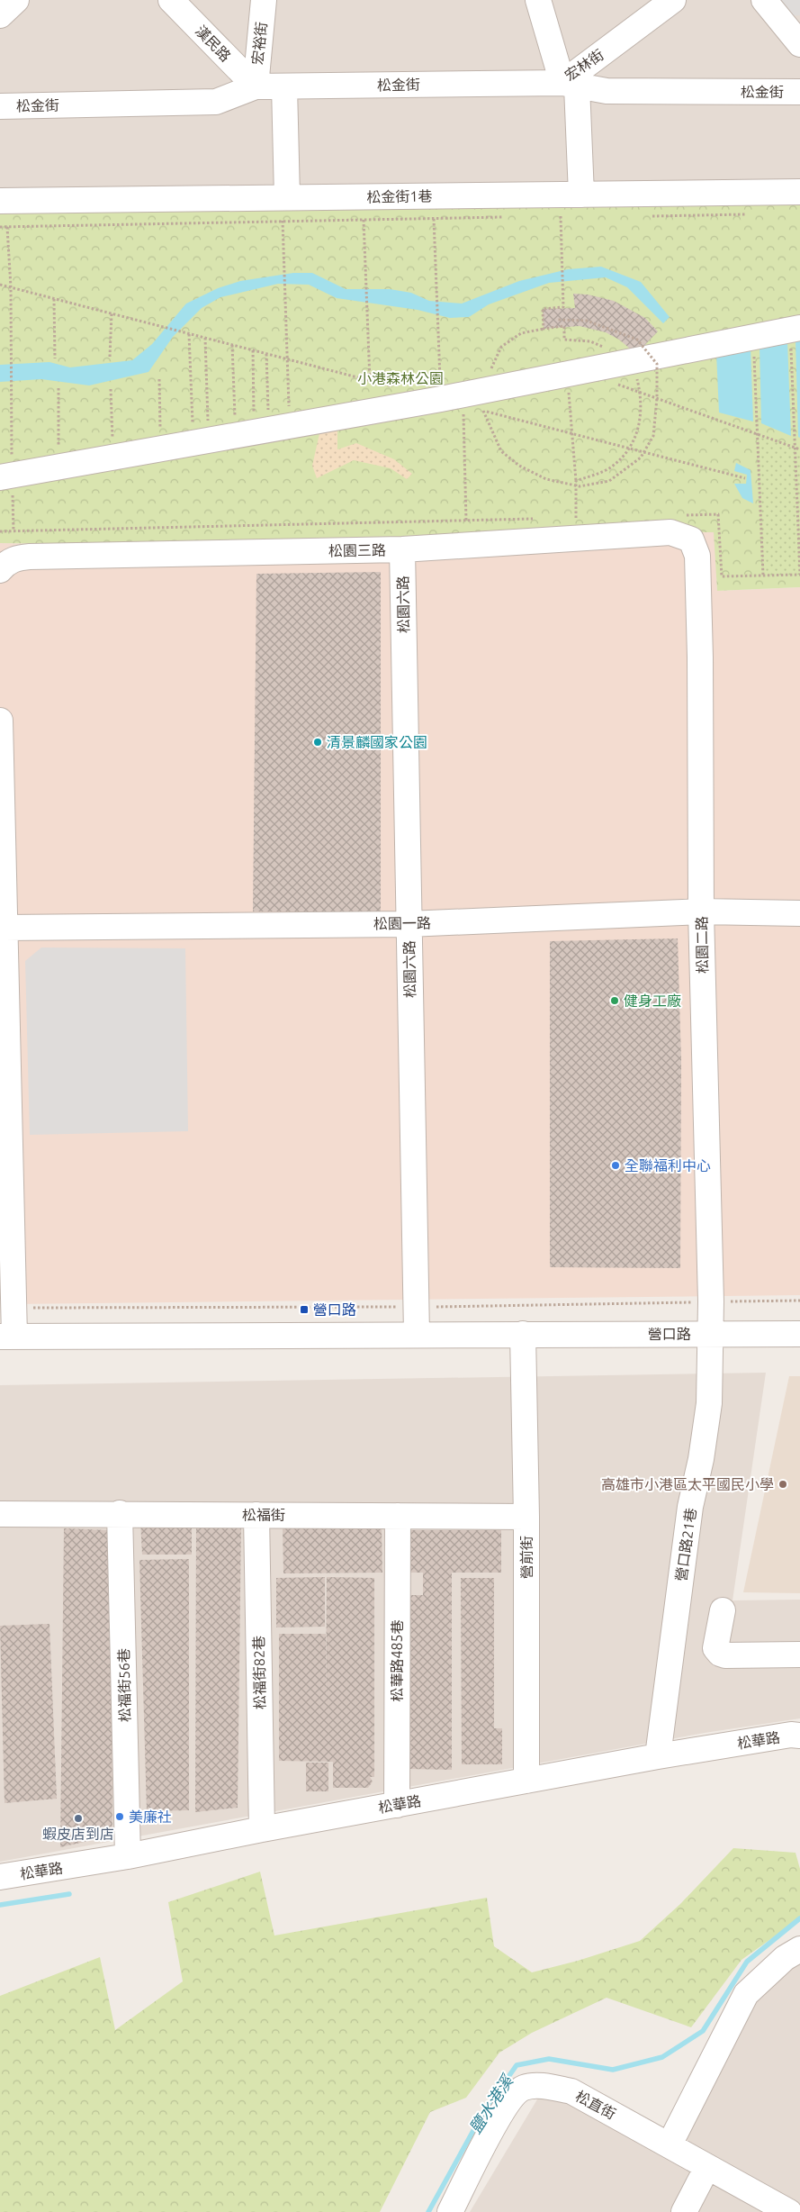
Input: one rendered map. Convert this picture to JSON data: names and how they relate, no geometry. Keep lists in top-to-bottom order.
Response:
{
  "streets": {
    "street": [
      "漢民路",
      "宏裕街",
      "宏林街",
      "松金街",
      "松金街1巷",
      "松園三路",
      "松園六路",
      "松園一路",
      "松園二路",
      "營口路",
      "松福街",
      "營口路21巷",
      "營前街",
      "松華路485巷",
      "松福街82巷",
      "松福街56巷",
      "松華路",
      "松直街"
    ]
  },
  "crossings": [
    ["漢民路", "宏裕街"],
    ["漢民路", "松金街"],
    ["宏裕街", "松金街"],
    ["宏林街", "松金街"],
    ["松園三路", "松園六路"],
    ["松園三路", "松園二路"],
    ["松園六路", "松園一路"],
    ["松園六路", "營口路"],
    ["松園一路", "松園二路"],
    ["松園二路", "營口路"],
    ["松園二路", "營口路21巷"],
    ["營口路", "營口路21巷"],
    ["營口路", "營前街"],
    ["松福街", "營前街"],
    ["松福街", "松華路485巷"],
    ["松福街", "松福街82巷"],
    ["松福街", "松福街56巷"],
    ["營口路21巷", "松華路"],
    ["營前街", "松華路"],
    ["松華路485巷", "松華路"],
    ["松福街82巷", "松華路"],
    ["松福街56巷", "松華路"]
  ],
  "water": ["鹽水港溪"],
  "parks": ["小港森林公園"],
  "places": {
    "other": [
      "清景麟國家公園",
      "健身工廠",
      "全聯福利中心",
      "高雄市小港區太平國民小學",
      "美廉社",
      "蝦皮店到店"
    ],
    "transit": ["營口路"]
  }
}
